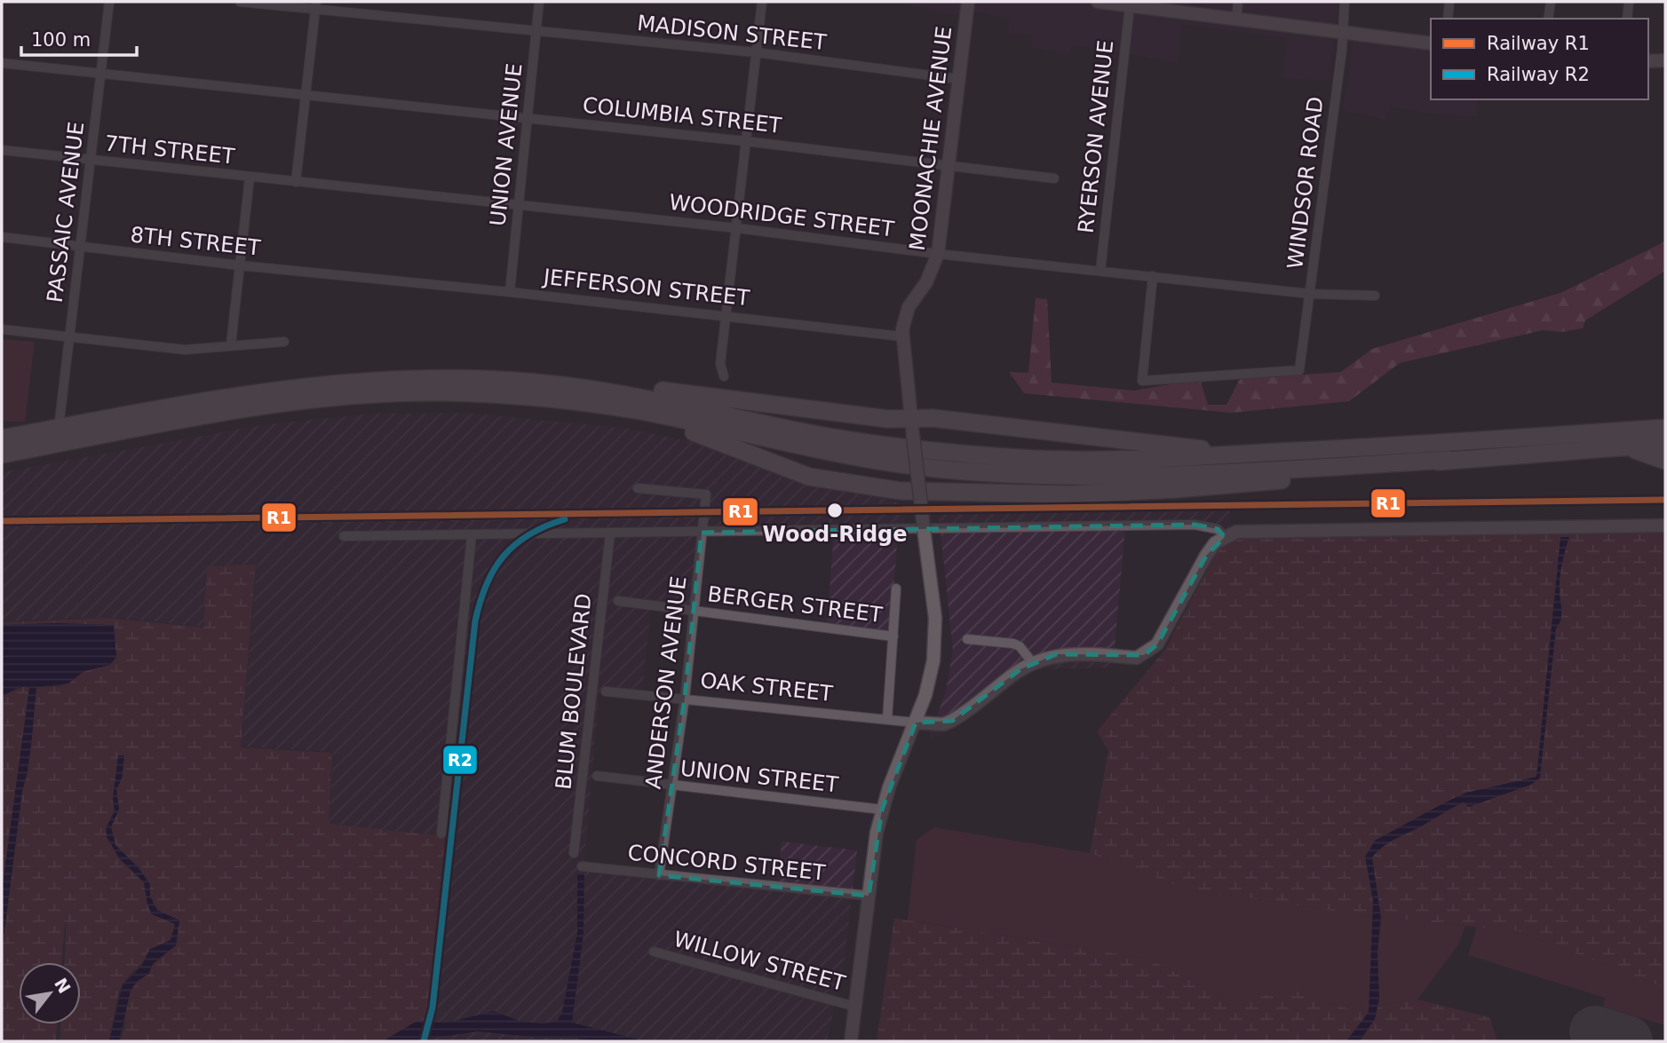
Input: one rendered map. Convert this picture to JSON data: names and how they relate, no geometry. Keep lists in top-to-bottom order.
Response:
{
  "streets": {
    "main road": ["MOONACHIE AVENUE"],
    "street": [
      "MADISON STREET",
      "COLUMBIA STREET",
      "RYERSON AVENUE",
      "UNION AVENUE",
      "7TH STREET",
      "WINDSOR ROAD",
      "PASSAIC AVENUE",
      "WOODRIDGE STREET",
      "8TH STREET",
      "JEFFERSON STREET",
      "BERGER STREET",
      "ANDERSON AVENUE",
      "OAK STREET",
      "BLUM BOULEVARD",
      "UNION STREET",
      "CONCORD STREET",
      "WILLOW STREET"
    ]
  },
  "crossings": [
    ["MADISON STREET", "MOONACHIE AVENUE"],
    ["MADISON STREET", "UNION AVENUE"],
    ["COLUMBIA STREET", "MOONACHIE AVENUE"],
    ["COLUMBIA STREET", "UNION AVENUE"],
    ["COLUMBIA STREET", "PASSAIC AVENUE"],
    ["RYERSON AVENUE", "WOODRIDGE STREET"],
    ["MOONACHIE AVENUE", "WOODRIDGE STREET"],
    ["MOONACHIE AVENUE", "JEFFERSON STREET"],
    ["MOONACHIE AVENUE", "OAK STREET"],
    ["MOONACHIE AVENUE", "UNION STREET"],
    ["MOONACHIE AVENUE", "CONCORD STREET"],
    ["MOONACHIE AVENUE", "WILLOW STREET"],
    ["UNION AVENUE", "WOODRIDGE STREET"],
    ["UNION AVENUE", "JEFFERSON STREET"],
    ["7TH STREET", "PASSAIC AVENUE"],
    ["7TH STREET", "WOODRIDGE STREET"],
    ["WINDSOR ROAD", "WOODRIDGE STREET"],
    ["PASSAIC AVENUE", "8TH STREET"],
    ["8TH STREET", "JEFFERSON STREET"],
    ["BERGER STREET", "ANDERSON AVENUE"],
    ["ANDERSON AVENUE", "OAK STREET"],
    ["ANDERSON AVENUE", "UNION STREET"],
    ["ANDERSON AVENUE", "CONCORD STREET"]
  ],
  "places": ["Wood-Ridge"],
  "lines": ["rail line R1", "rail line R2"],
  "legend": ["Railway R1", "Railway R2"],
  "scale_bar": "100 m",
  "north": "top right"
}
